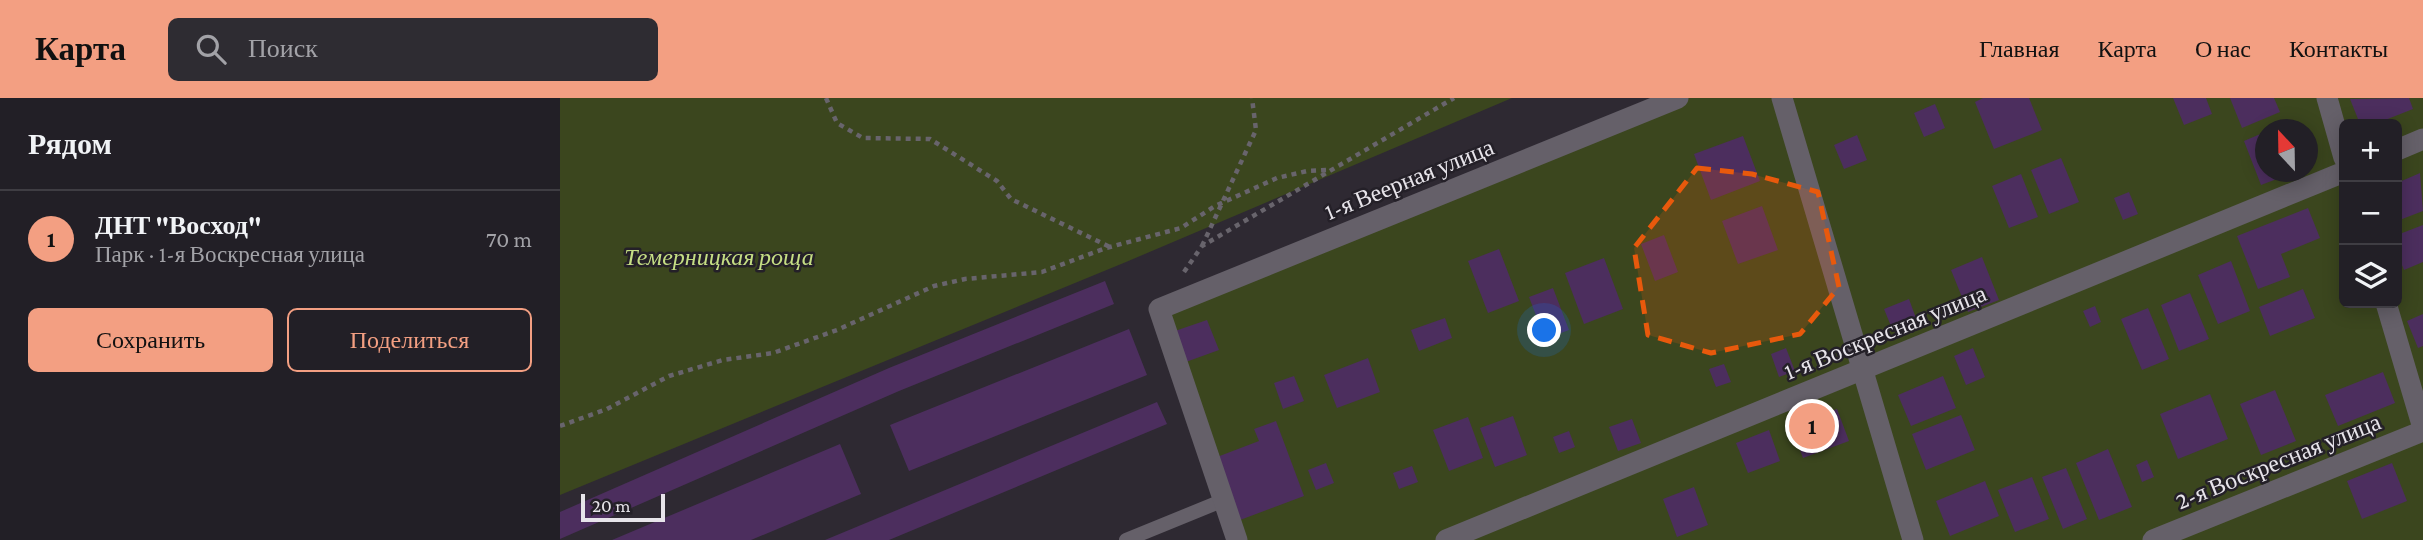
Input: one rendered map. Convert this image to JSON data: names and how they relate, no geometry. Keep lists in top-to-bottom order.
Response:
{
  "streets": {
    "street": ["1-я Веерная улица", "1-я Воскресная улица", "2-я Воскресная улица"]
  },
  "parks": ["Темерницкая роща"],
  "scale_bar": "20 m",
  "north": "top",
  "page": {
    "header": "Карта",
    "search": "Поиск",
    "nav": [
      "Главная",
      "Карта",
      "О нас",
      "Контакты"
    ],
    "heading": "Рядом",
    "map_buttons": ["+", "−"],
    "list": [
      {
        "mark": "1",
        "name": "ДНТ \"Восход\"",
        "note": "Парк · 1-я Воскресная улица",
        "value": "70 m"
      }
    ],
    "buttons": ["Сохранить", "Поделиться"],
    "pins": "1",
    "scale": "20 m"
  }
}
